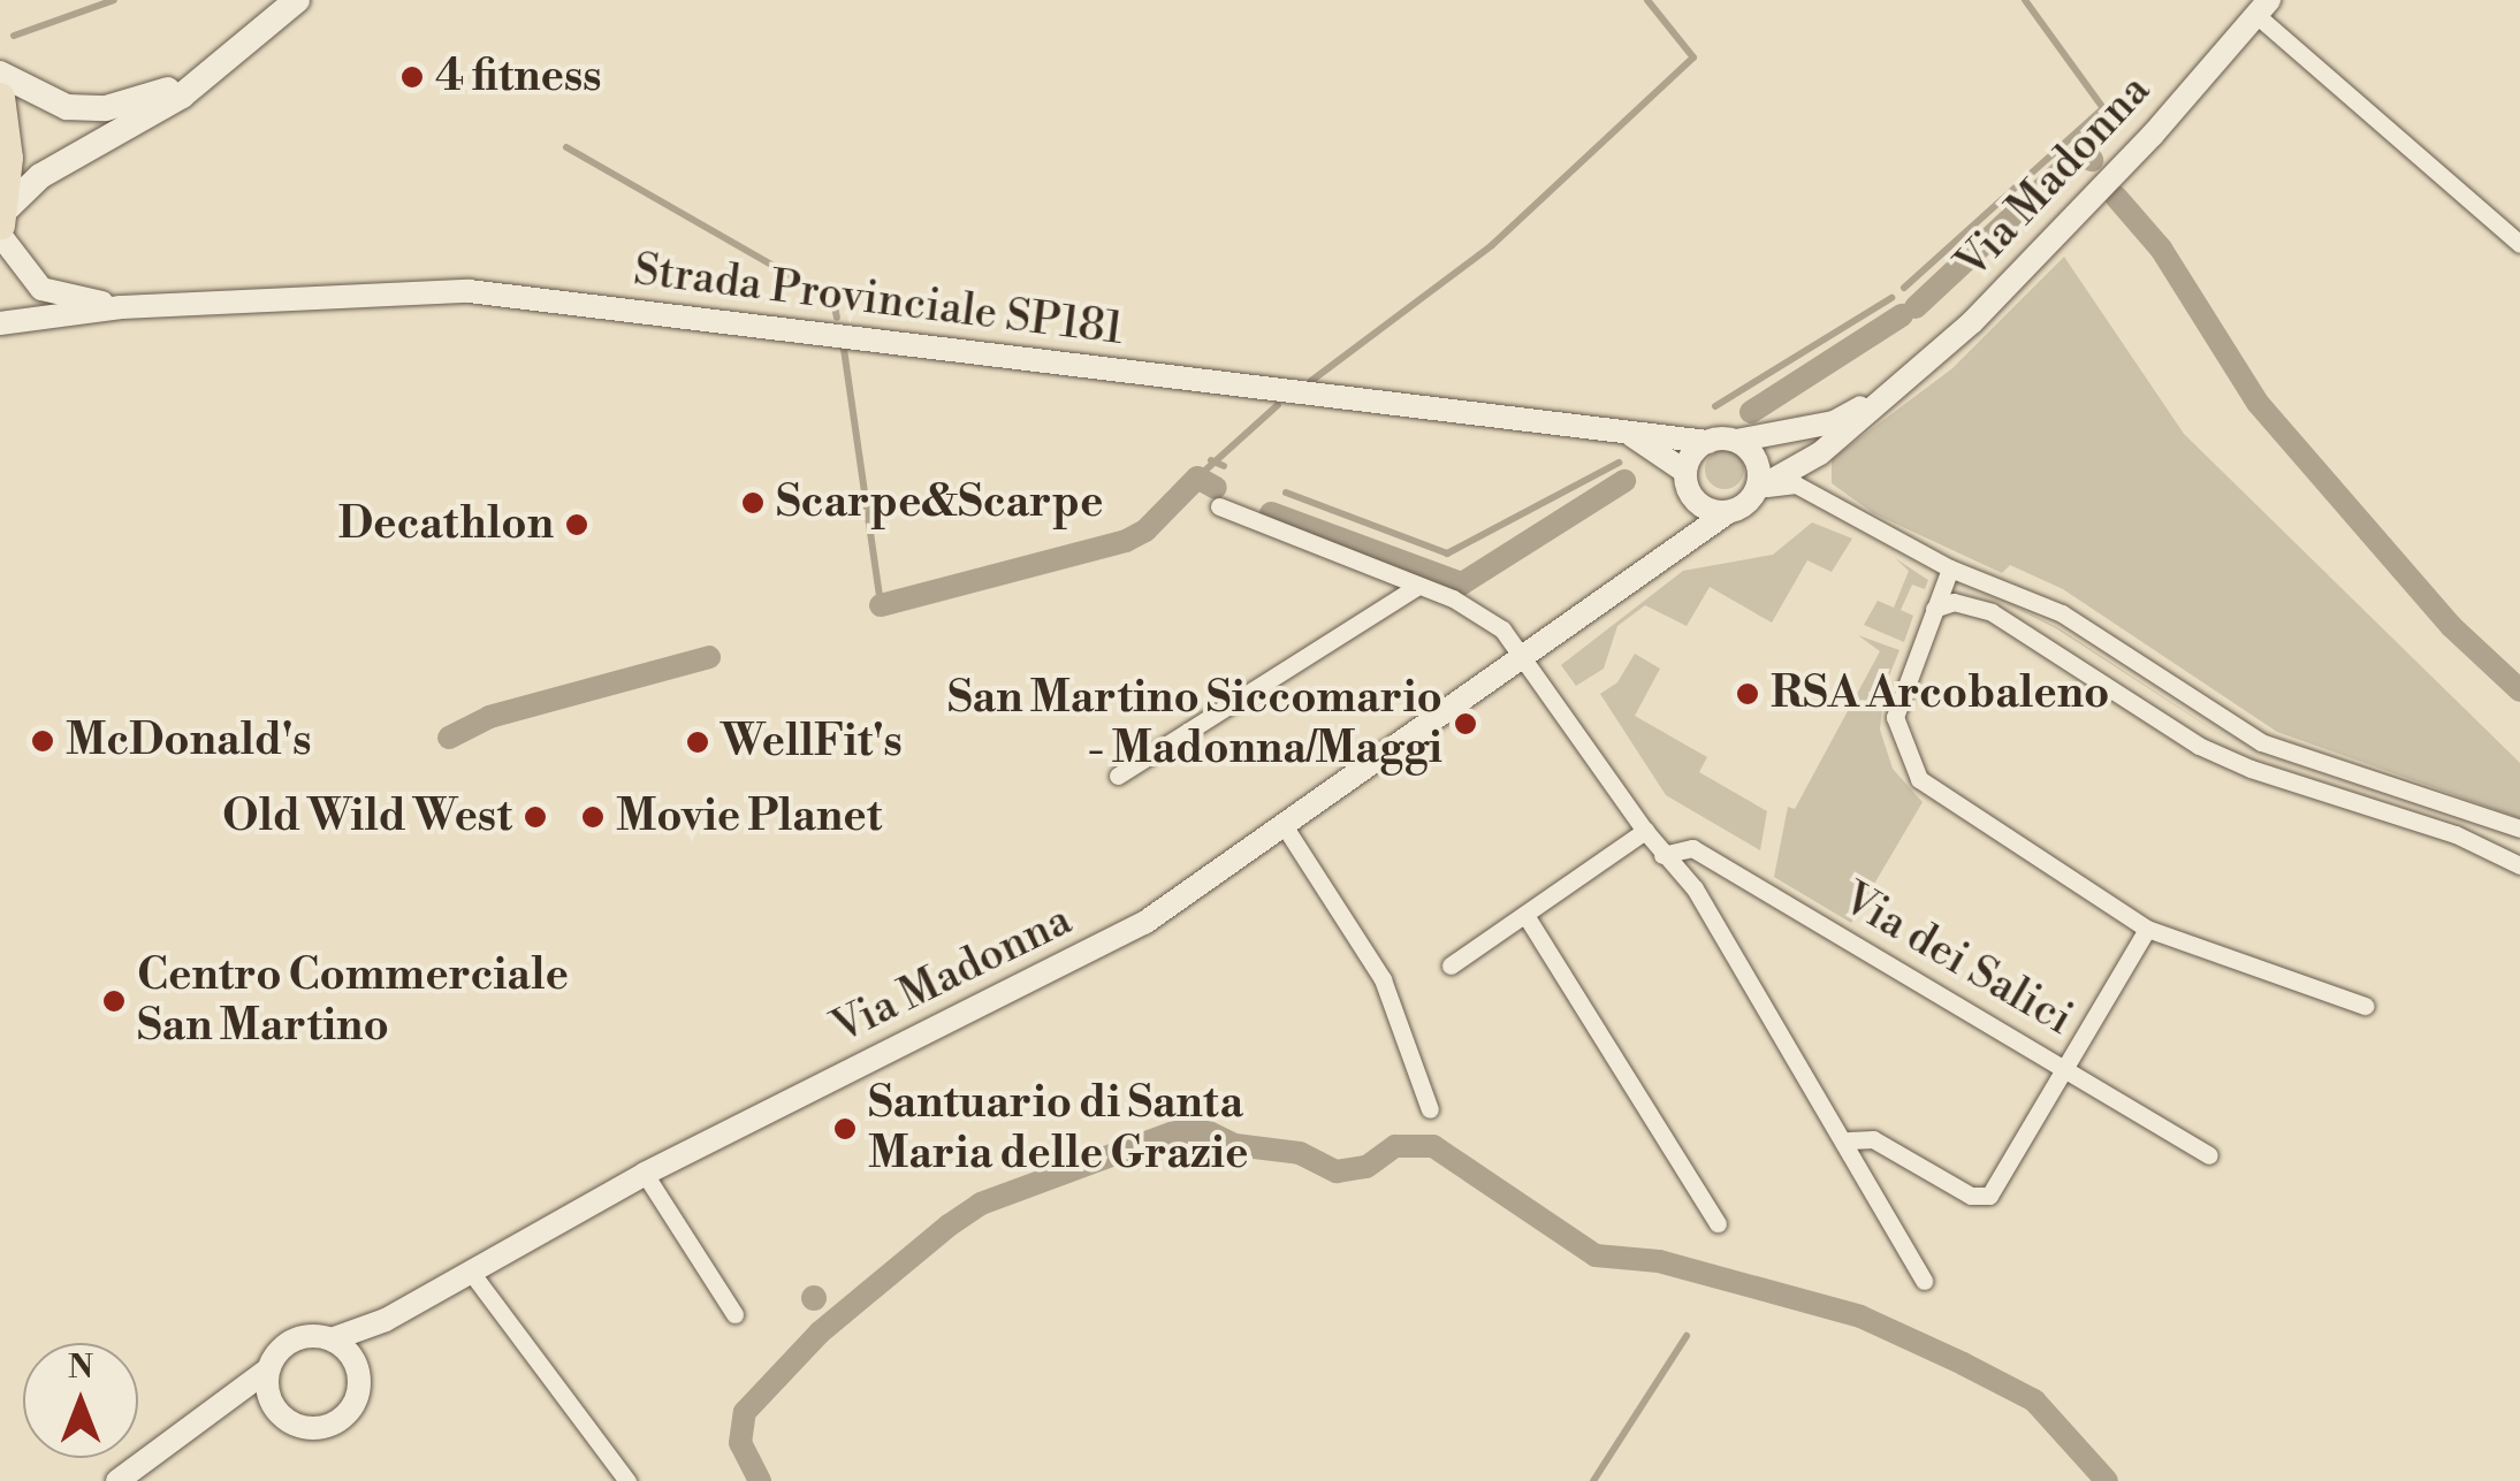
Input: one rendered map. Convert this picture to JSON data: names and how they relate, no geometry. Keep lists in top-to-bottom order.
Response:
{
  "streets": {
    "street": ["Via Madonna", "Strada Provinciale SP181", "Via dei Salici"]
  },
  "crossings": [
    ["Via Madonna", "Strada Provinciale SP181"]
  ],
  "places": [
    "4 fitness",
    "Scarpe&Scarpe",
    "Decathlon",
    "RSA Arcobaleno",
    "San Martino Siccomario - Madonna/Maggi",
    "McDonald's",
    "WellFit's",
    "Old Wild West",
    "Movie Planet",
    "Centro Commerciale San Martino",
    "Santuario di Santa Maria delle Grazie"
  ],
  "north": "top"
}
